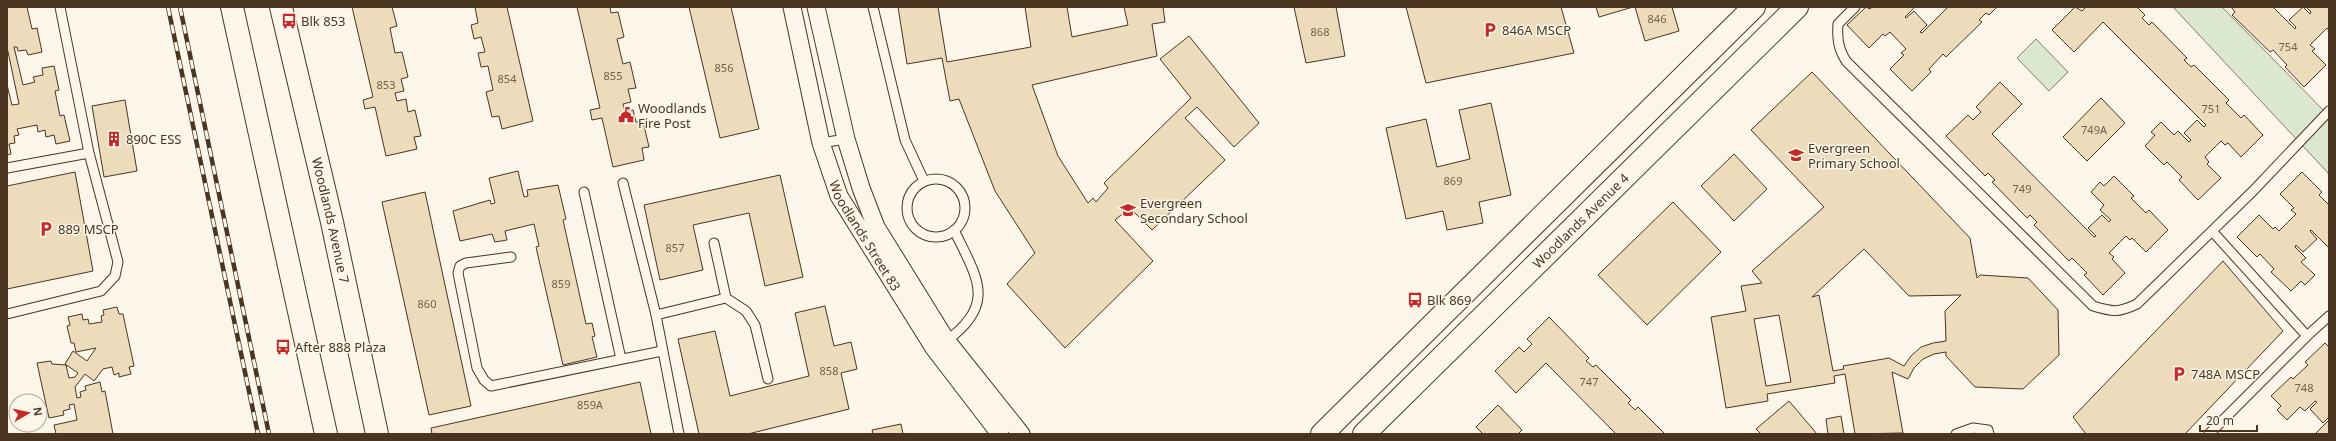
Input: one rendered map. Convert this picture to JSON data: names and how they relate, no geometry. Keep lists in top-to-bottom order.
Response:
{
  "streets": {
    "main road": ["Woodlands Avenue 7", "Woodlands Avenue 4"],
    "street": ["Woodlands Street 83"]
  },
  "places": {
    "bus stop": ["Blk 853", "Blk 869", "After 888 Plaza"],
    "parking": ["846A MSCP", "889 MSCP", "748A MSCP"],
    "public building": ["Woodlands Fire Post"],
    "building": ["890C ESS"],
    "school or university": ["Evergreen Primary School", "Evergreen Secondary School"]
  },
  "house_numbers": [
    "846",
    "868",
    "754",
    "856",
    "855",
    "854",
    "853",
    "751",
    "749A",
    "869",
    "749",
    "857",
    "859",
    "860",
    "858",
    "747",
    "748",
    "859A"
  ],
  "scale_bar": "20 m",
  "north": "right"
}
